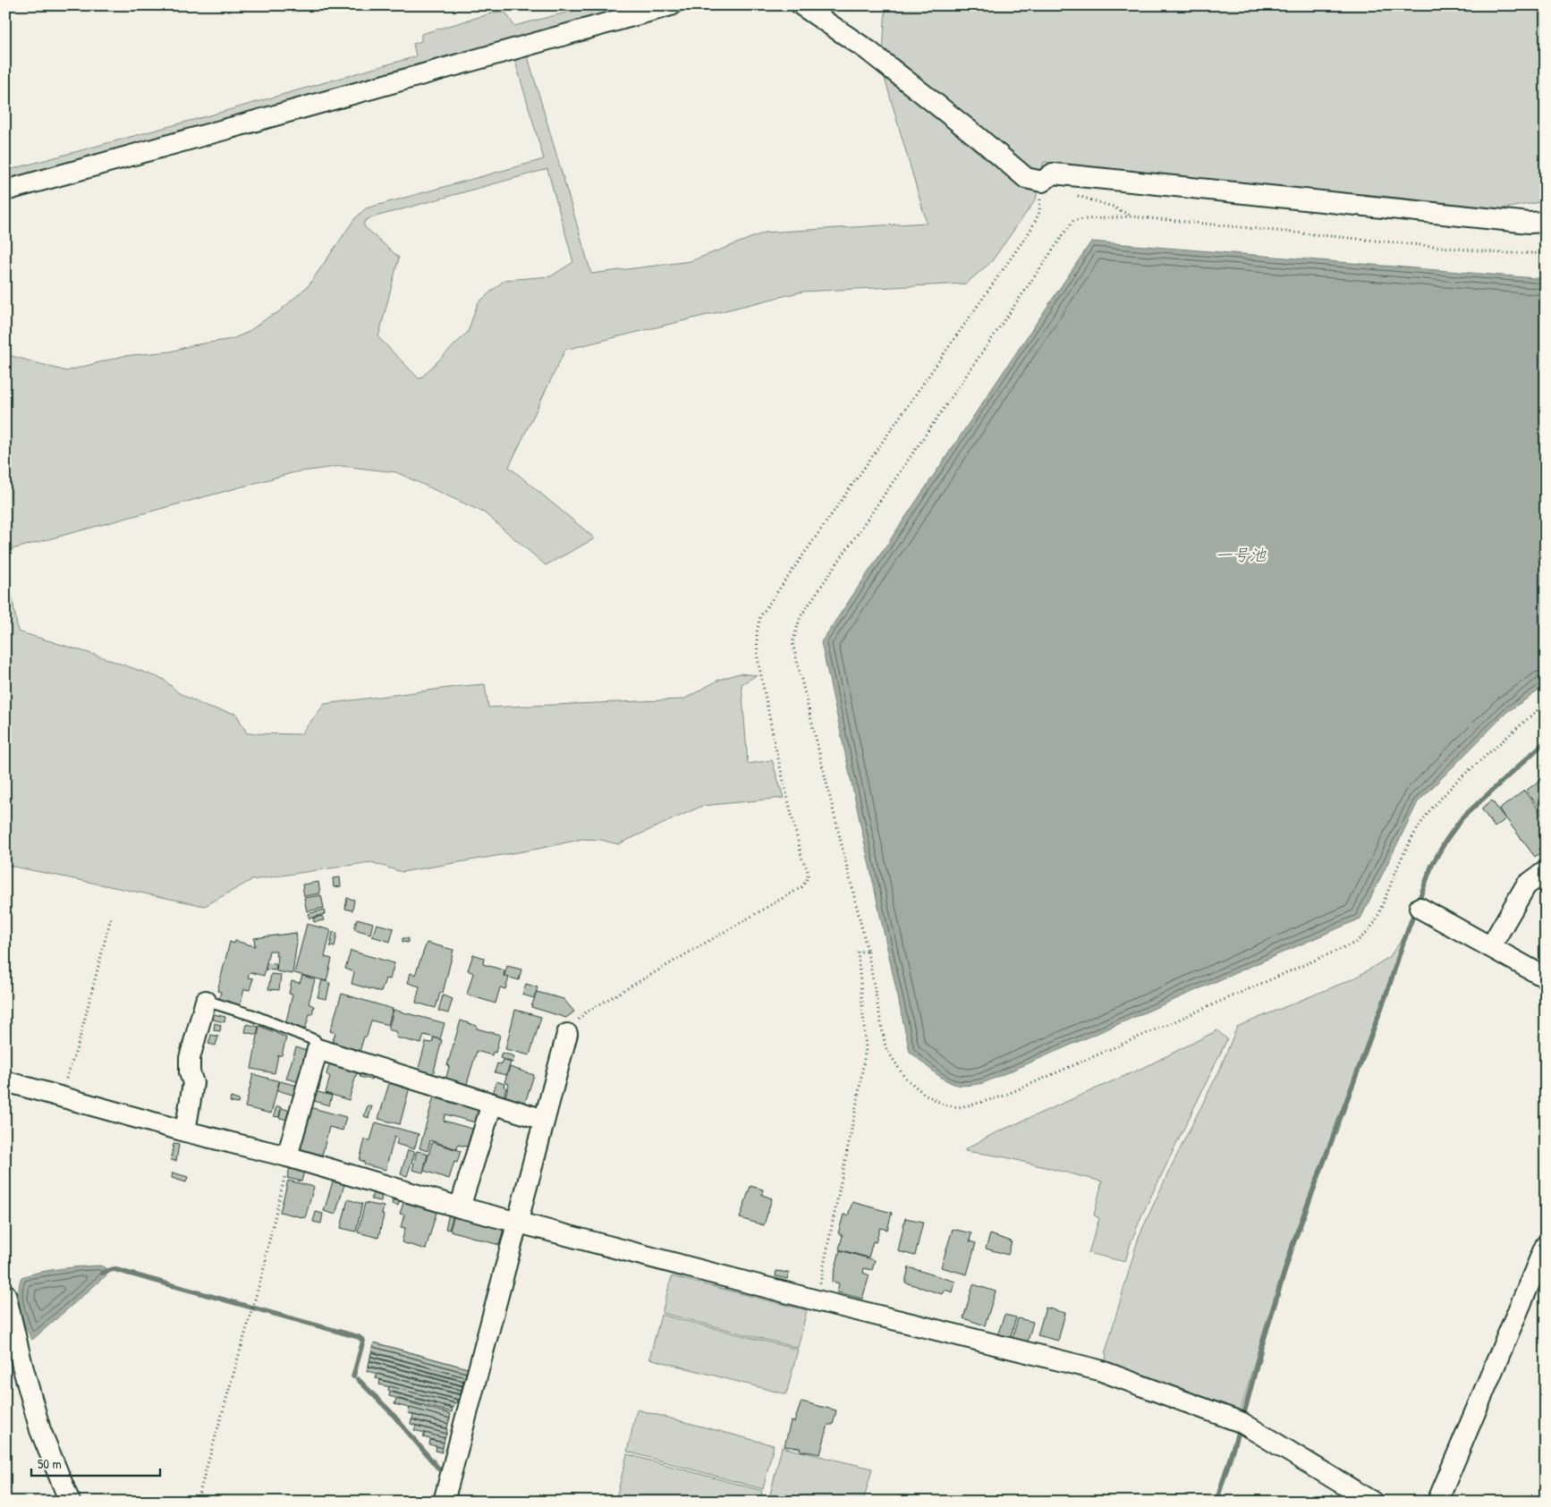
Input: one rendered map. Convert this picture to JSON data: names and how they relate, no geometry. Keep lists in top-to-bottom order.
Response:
{
  "water": ["一号池"],
  "scale_bar": "50 m"
}
